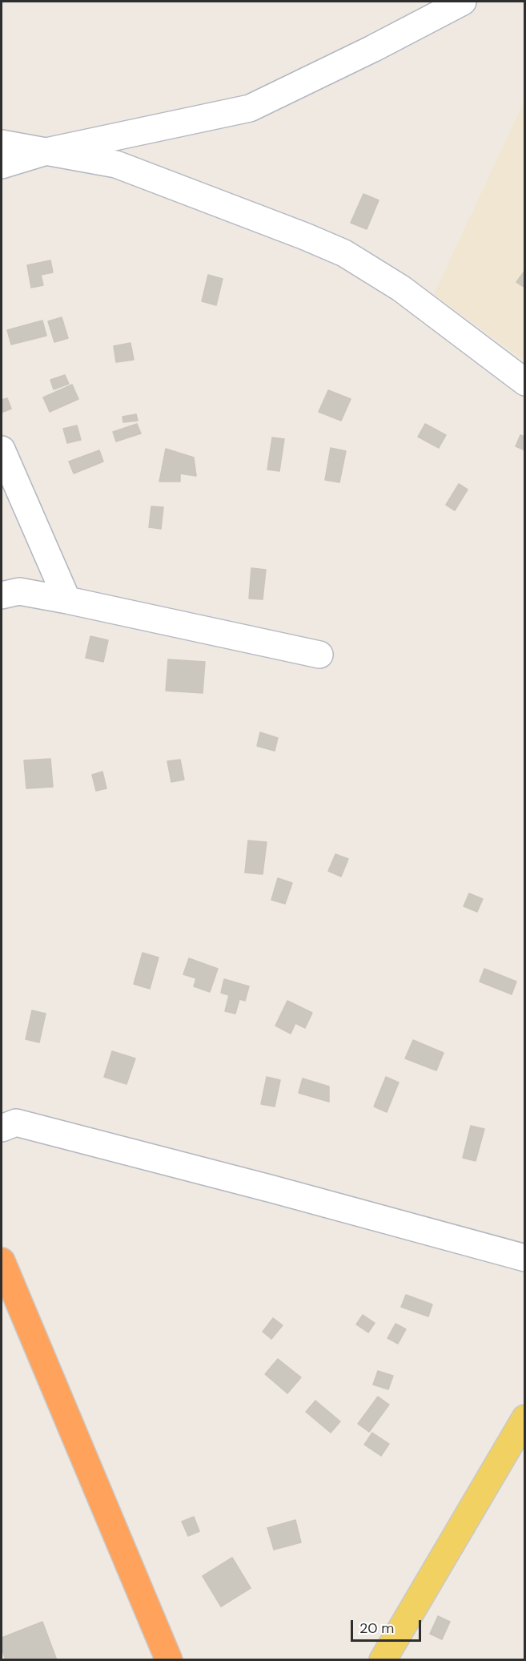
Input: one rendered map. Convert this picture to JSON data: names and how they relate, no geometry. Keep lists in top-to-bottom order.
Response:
{
  "scale_bar": "20 m"
}
